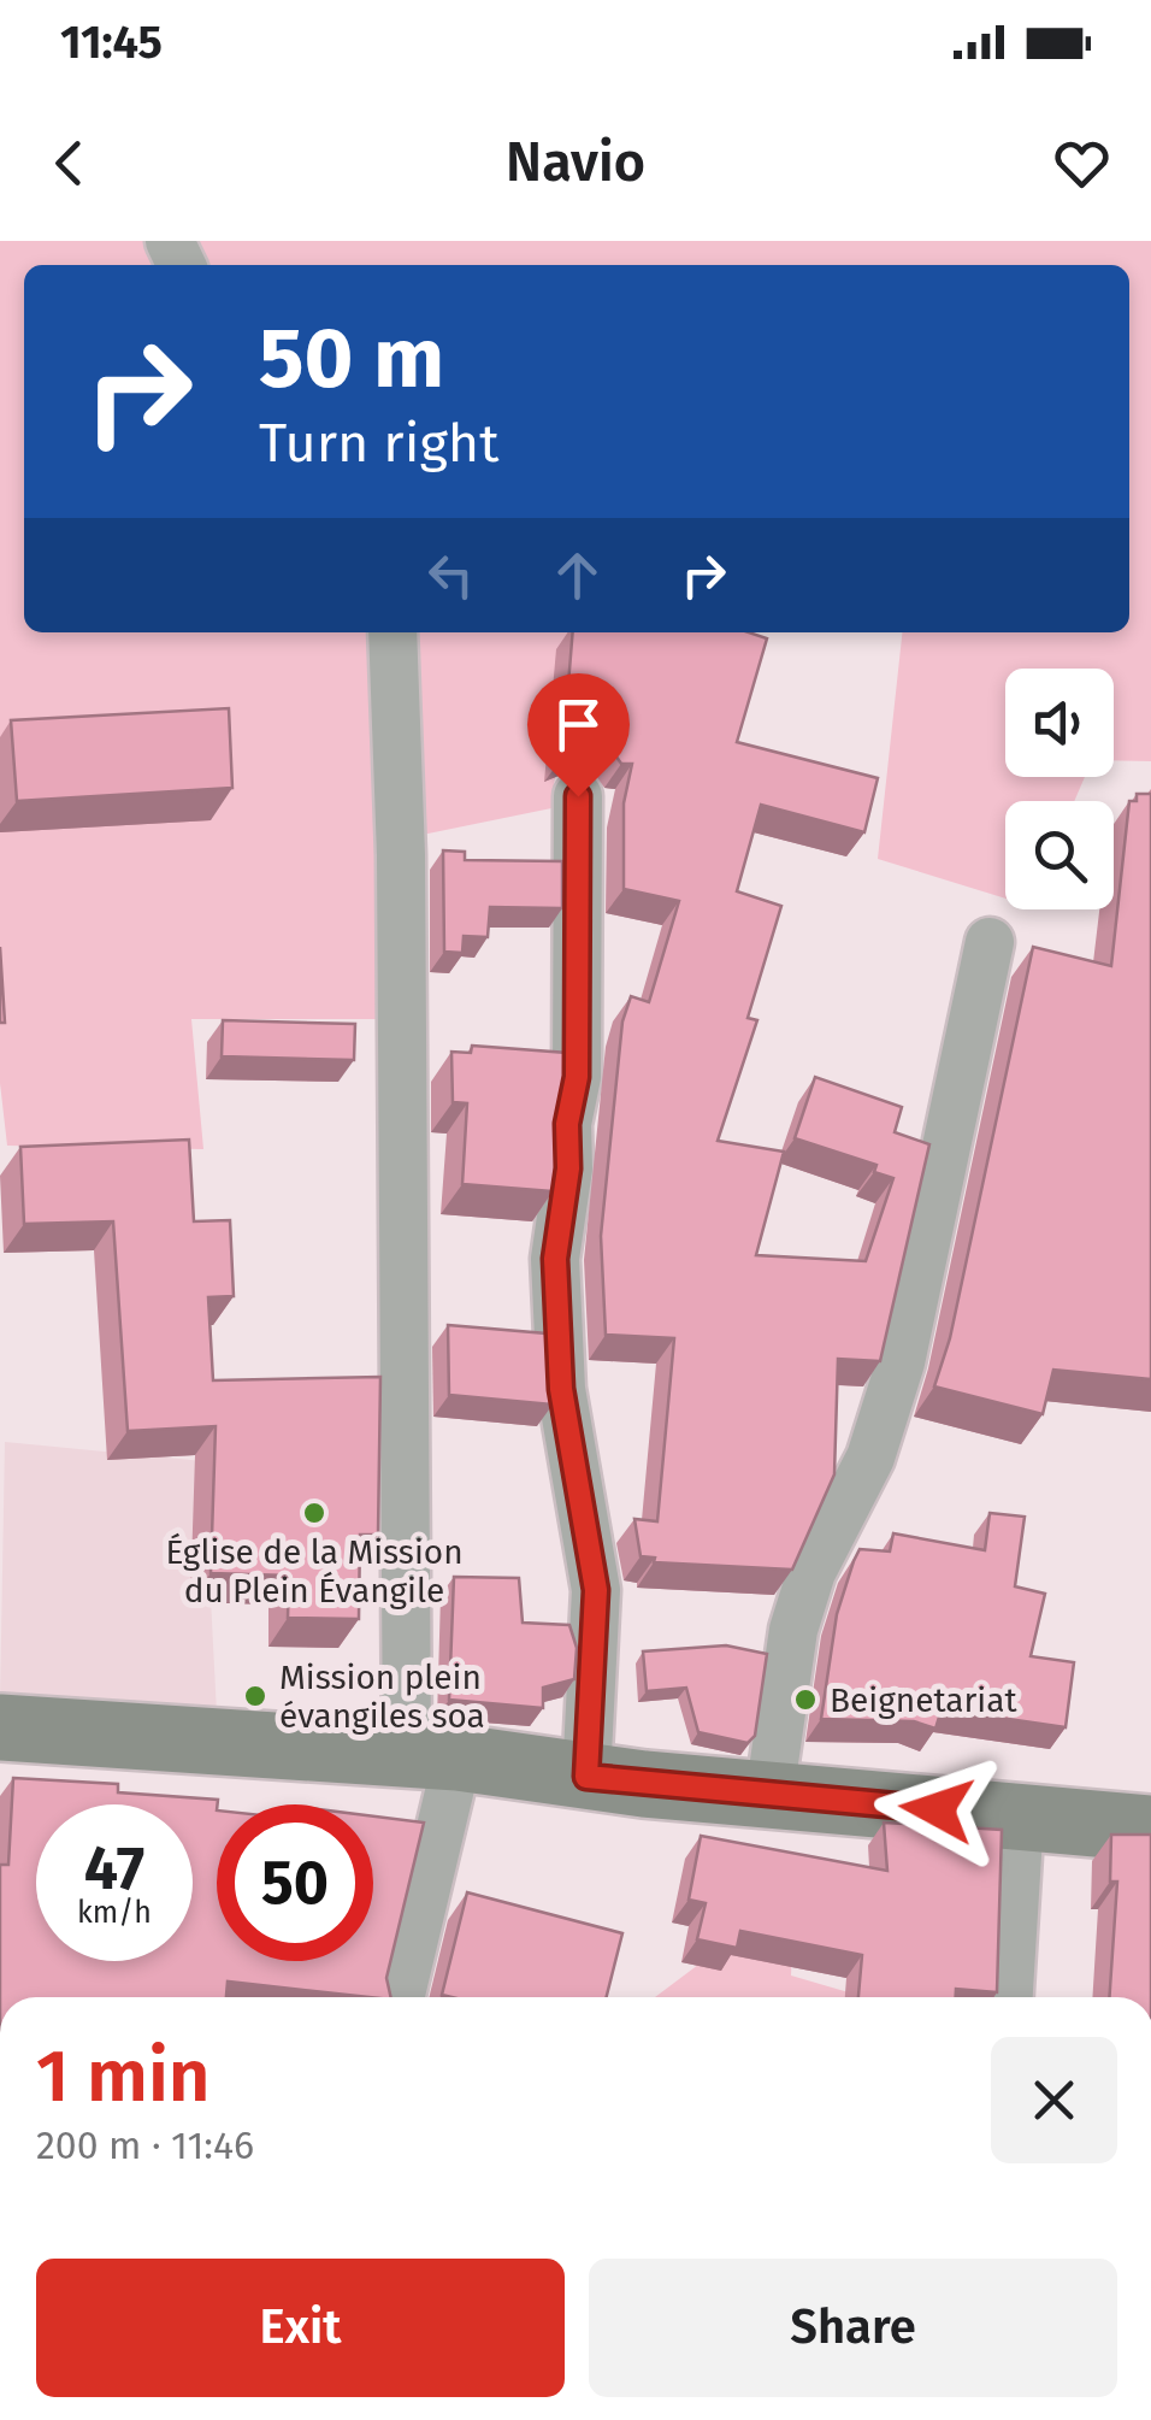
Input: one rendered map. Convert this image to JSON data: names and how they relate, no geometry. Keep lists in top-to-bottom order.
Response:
{
  "places": ["Église de la Mission du Plein Évangile", "Mission plein évangiles soa", "Beignetariat"],
  "page": {
    "status": "11:45",
    "header": "Navio",
    "turn": ["50 m", "Turn right"],
    "speed": "47 km/h",
    "limit": "50",
    "heading": ["1 min", "200 m · 11:46"],
    "buttons": ["Exit", "Share"]
  }
}
